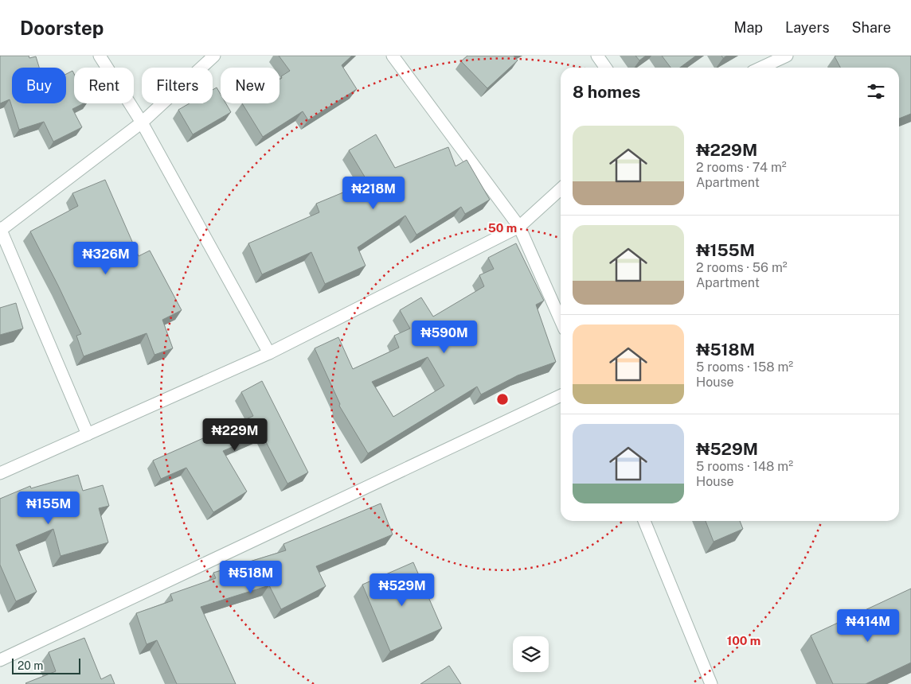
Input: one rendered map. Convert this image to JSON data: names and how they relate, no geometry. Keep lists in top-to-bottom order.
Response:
{
  "scale_bar": "20 m",
  "page": {
    "header": "Doorstep",
    "nav": ["Map", "Layers", "Share"],
    "chip": [
      "Buy",
      "Rent",
      "Filters",
      "New"
    ],
    "heading": "8 homes",
    "list": [
      {
        "name": "₦229M",
        "note": "2 rooms · 74 m² · Apartment"
      },
      {
        "name": "₦155M",
        "note": "2 rooms · 56 m² · Apartment"
      },
      {
        "name": "₦518M",
        "note": "5 rooms · 158 m² · House"
      },
      {
        "name": "₦529M",
        "note": "5 rooms · 148 m² · House"
      }
    ],
    "price": [
      "₦218M",
      "₦326M",
      "₦590M",
      "₦229M",
      "₦155M",
      "₦518M",
      "₦529M",
      "₦414M"
    ],
    "scale": "20 m"
  },
  "rings": ["50 m", "100 m"]
}
